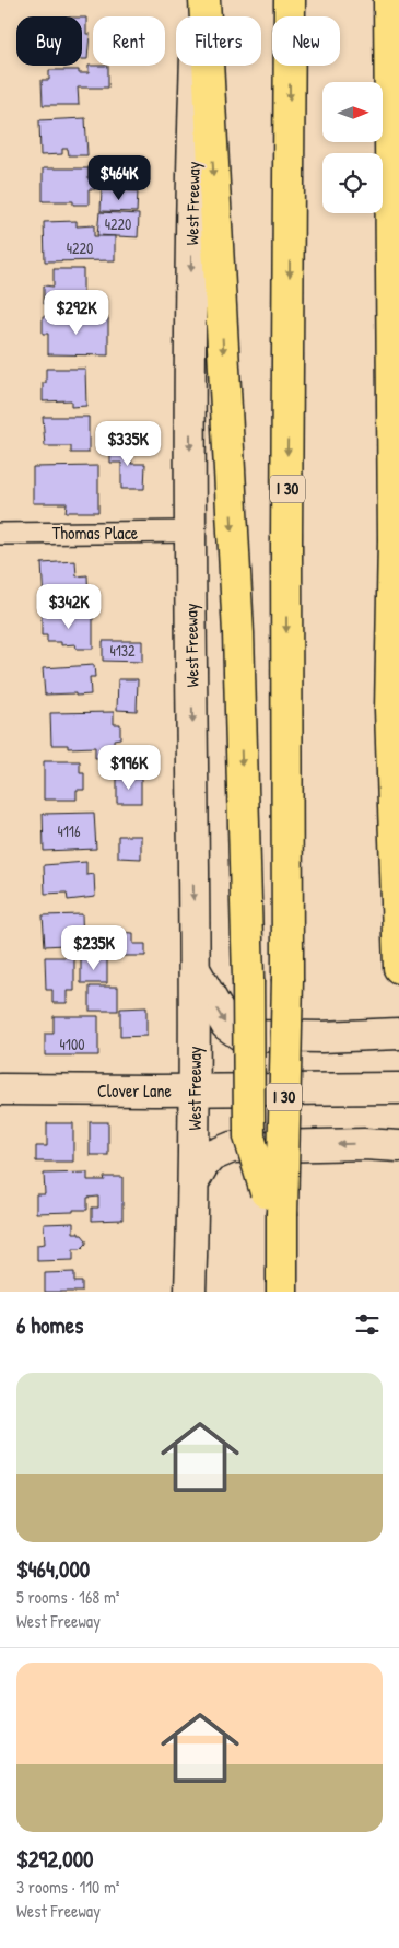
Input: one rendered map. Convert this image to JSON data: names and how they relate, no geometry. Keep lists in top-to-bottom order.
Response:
{
  "streets": {
    "highway": ["I 30"],
    "main road": ["West Freeway", "Clover Lane"],
    "street": ["Thomas Place"]
  },
  "crossings": [
    ["West Freeway", "Thomas Place"],
    ["West Freeway", "Clover Lane"]
  ],
  "one_way": ["West Freeway"],
  "house_numbers": [
    "4220",
    "4220",
    "4132",
    "4116",
    "4100"
  ],
  "north": "right",
  "page": {
    "chip": [
      "Buy",
      "Rent",
      "Filters",
      "New"
    ],
    "price": [
      "$464K",
      "$292K",
      "$335K",
      "$342K",
      "$196K",
      "$235K"
    ],
    "heading": "6 homes",
    "list": [
      {
        "name": "$464,000",
        "note": "5 rooms · 168 m² · West Freeway"
      },
      {
        "name": "$292,000",
        "note": "3 rooms · 110 m² · West Freeway"
      }
    ]
  }
}
